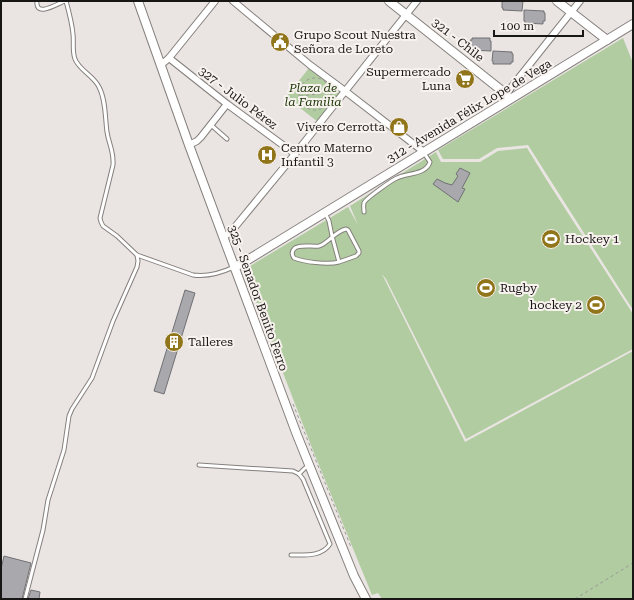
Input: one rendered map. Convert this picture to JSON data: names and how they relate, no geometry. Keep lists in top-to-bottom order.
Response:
{
  "streets": {
    "street": [
      "321 - Chile",
      "327 - Julio Pérez",
      "312 - Avenida Félix Lope de Vega",
      "325 - Senador Benito Ferro"
    ]
  },
  "crossings": [
    ["321 - Chile", "312 - Avenida Félix Lope de Vega"],
    ["312 - Avenida Félix Lope de Vega", "325 - Senador Benito Ferro"]
  ],
  "parks": ["Plaza de la Familia"],
  "places": {
    "public building": ["Grupo Scout Nuestra Señora de Loreto"],
    "supermarket": ["Supermercado Luna"],
    "shop": ["Vivero Cerrotta"],
    "hospital": ["Centro Materno Infantil 3"],
    "sports": ["Hockey 1", "Rugby", "hockey 2"],
    "building": ["Talleres"]
  },
  "scale_bar": "100 m"
}
